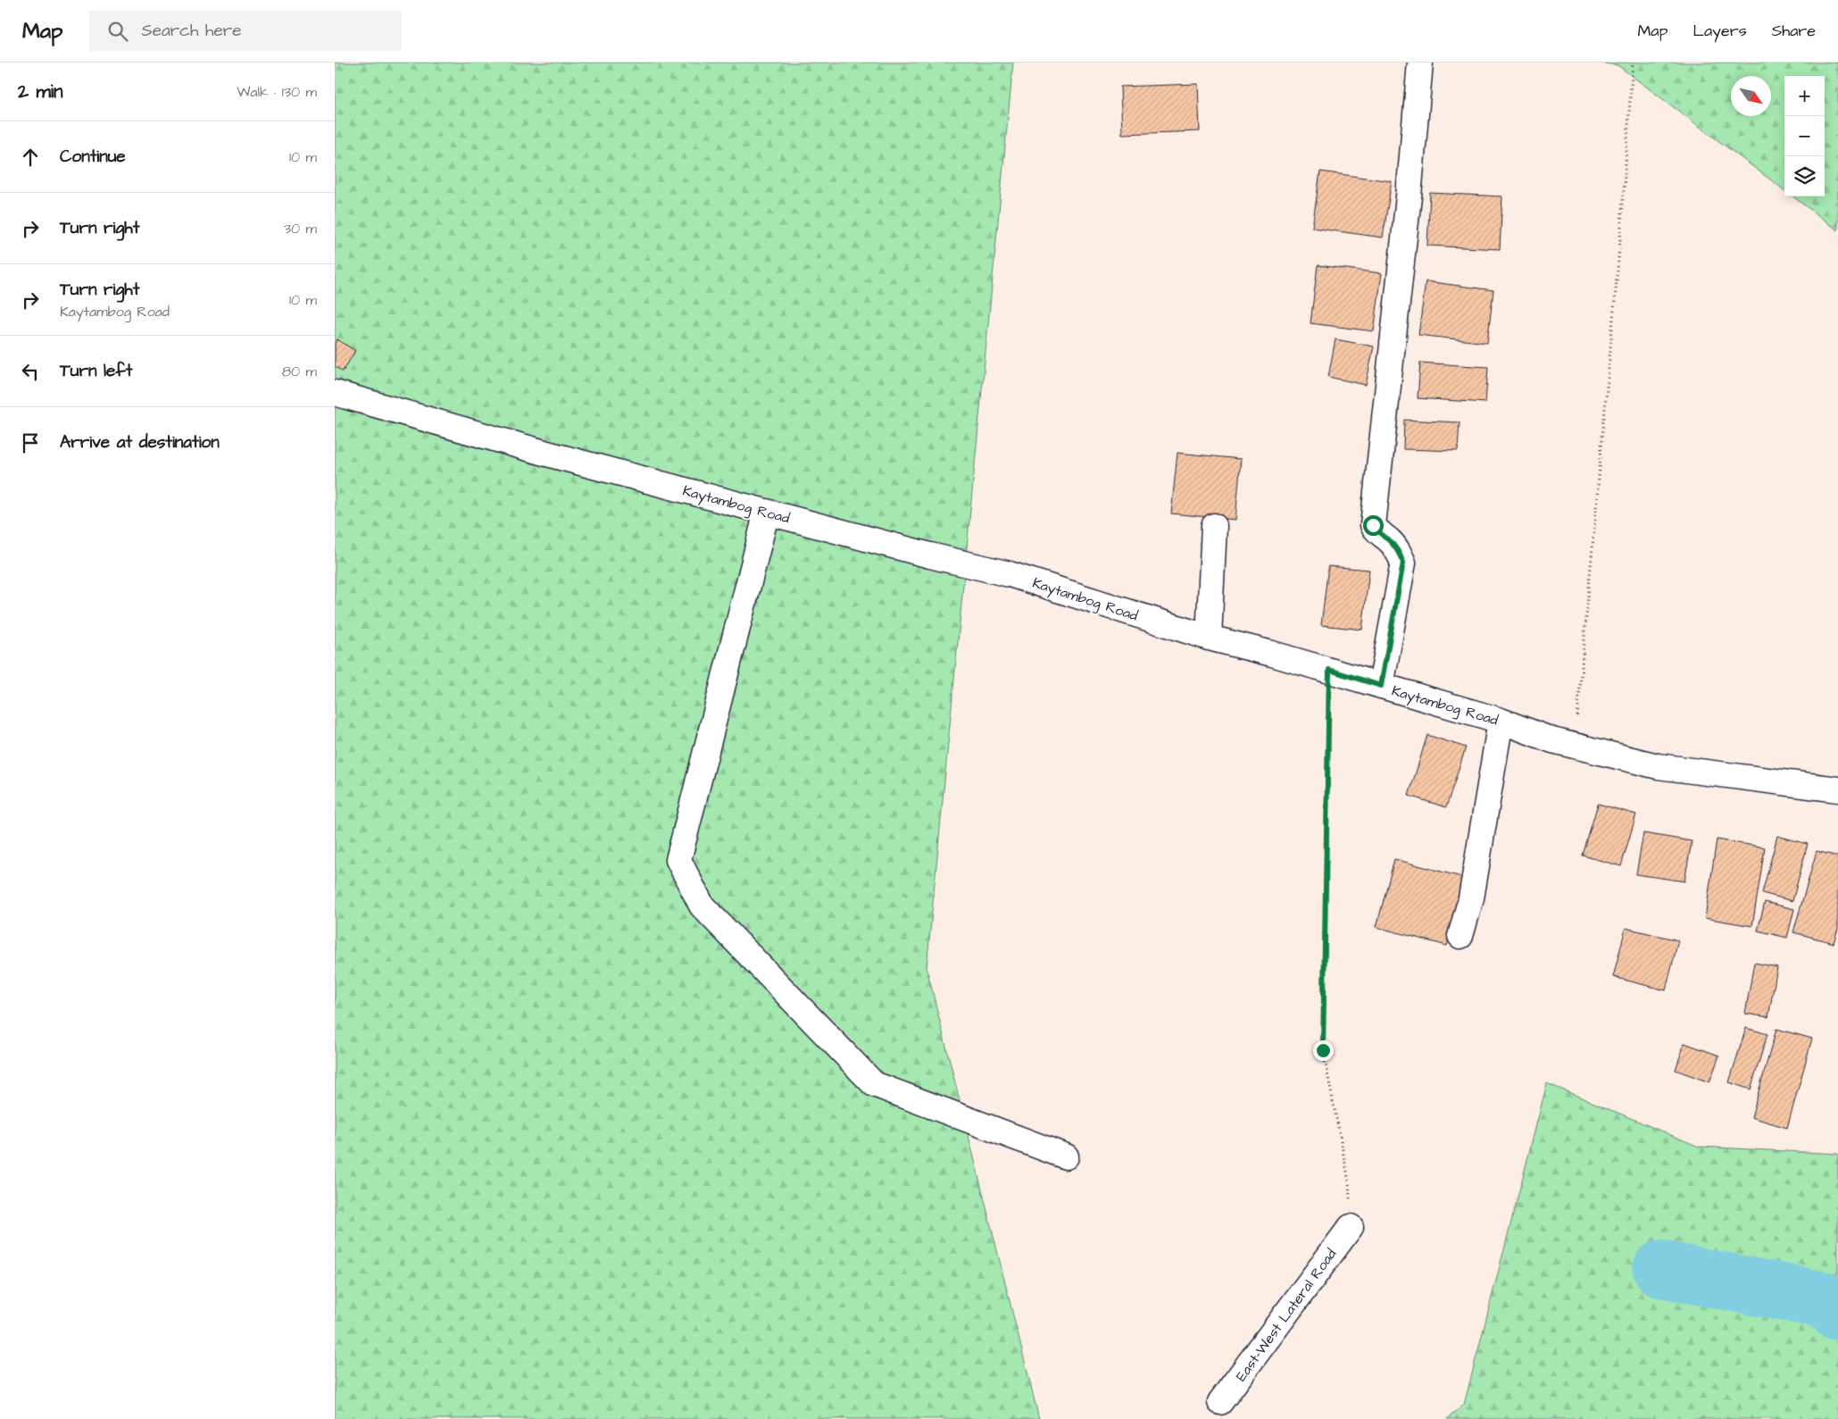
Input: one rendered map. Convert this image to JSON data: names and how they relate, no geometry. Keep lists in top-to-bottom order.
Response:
{
  "streets": {
    "street": ["Kaytambog Road", "East-West Lateral Road"]
  },
  "north": "bottom right",
  "page": {
    "header": "Map",
    "search": "Search here",
    "nav": ["Map", "Layers", "Share"],
    "heading": ["2 min", "Walk · 130 m"],
    "map_buttons": ["+", "−"],
    "list": [
      ["Continue", "10 m"],
      ["Turn right", "30 m"],
      ["Turn right", "Kaytambog Road", "10 m"],
      ["Turn left", "80 m"],
      "Arrive at destination"
    ]
  }
}
